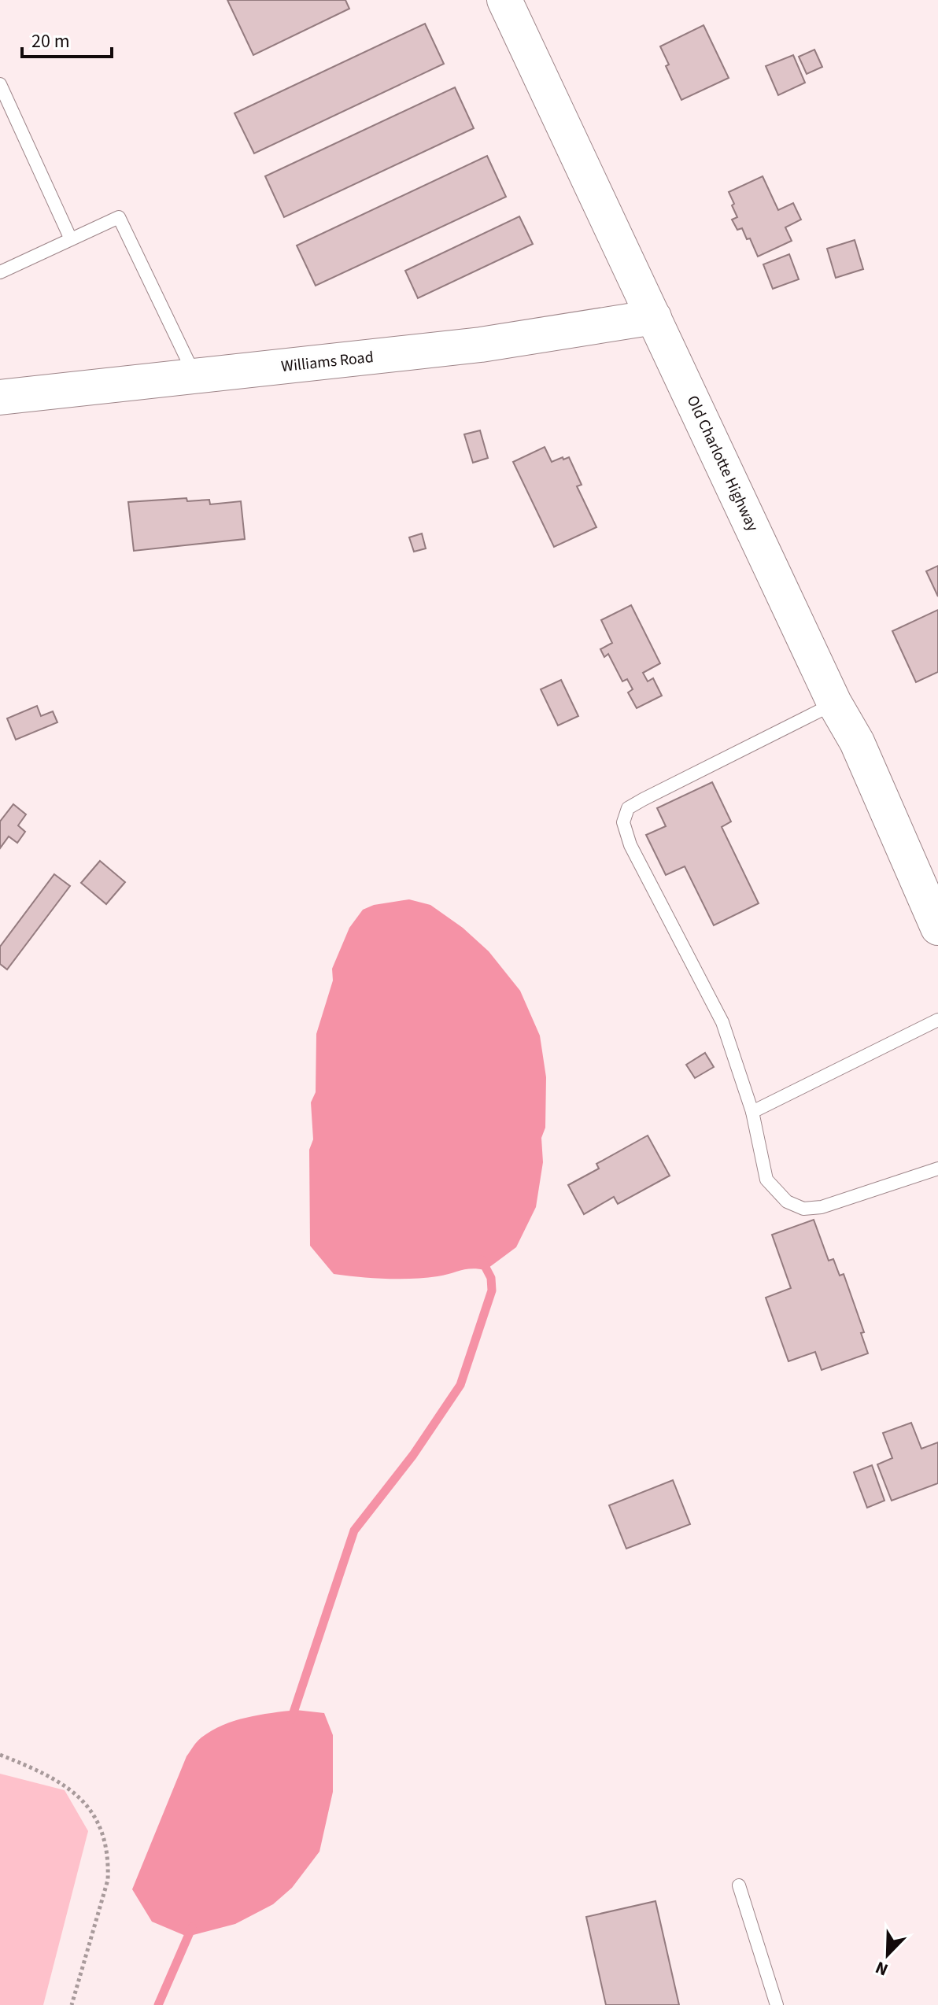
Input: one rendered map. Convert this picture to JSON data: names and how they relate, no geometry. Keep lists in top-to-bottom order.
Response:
{
  "streets": {
    "main road": ["Williams Road", "Old Charlotte Highway"]
  },
  "crossings": [
    ["Williams Road", "Old Charlotte Highway"]
  ],
  "scale_bar": "20 m",
  "north": "bottom left"
}
